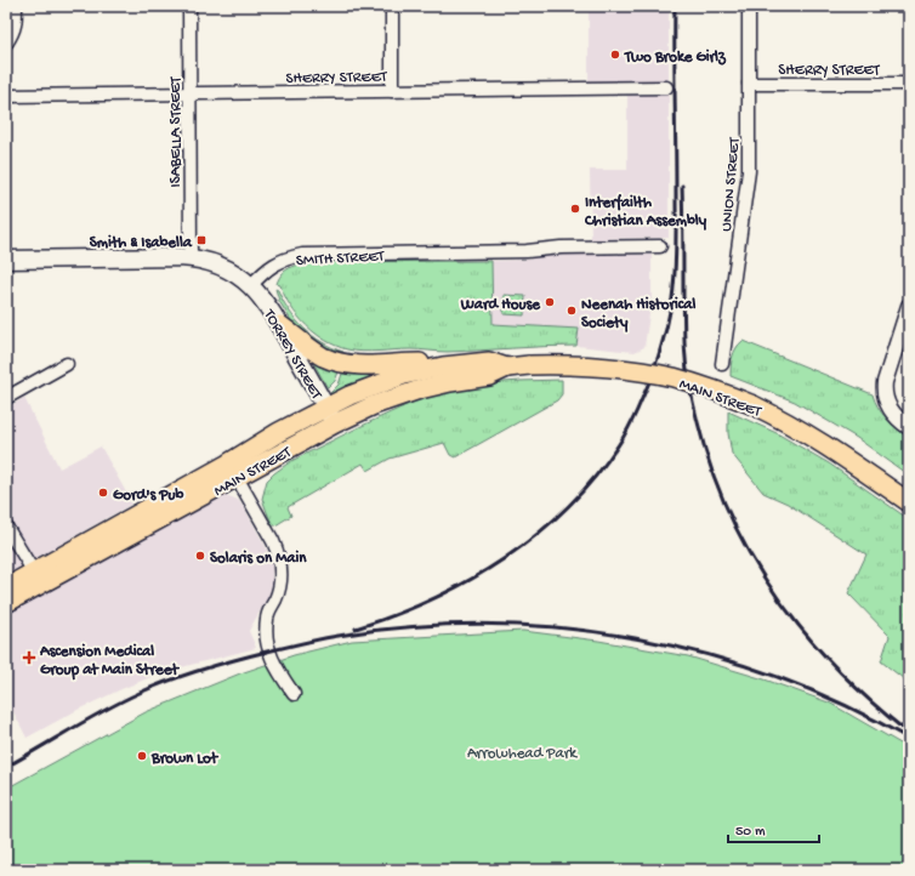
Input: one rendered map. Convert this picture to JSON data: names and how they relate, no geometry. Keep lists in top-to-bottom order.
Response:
{
  "streets": {
    "main road": ["TORREY STREET", "MAIN STREET"],
    "street": [
      "SHERRY STREET",
      "ISABELLA STREET",
      "UNION STREET",
      "SMITH STREET"
    ]
  },
  "crossings": [
    ["SHERRY STREET", "ISABELLA STREET"],
    ["SHERRY STREET", "UNION STREET"],
    ["SMITH STREET", "TORREY STREET"],
    ["TORREY STREET", "MAIN STREET"]
  ],
  "parks": ["Arrowhead Park"],
  "places": {
    "other": [
      "Two Broke Girlz",
      "Interfailth Christian Assembly",
      "Ward House",
      "Neenah Historical Society",
      "Gord's Pub",
      "Solaris on Main",
      "Brown Lot"
    ],
    "transit": ["Smith & Isabella"],
    "health": ["Ascension Medical Group at Main Street"]
  },
  "scale_bar": "50 m"
}
